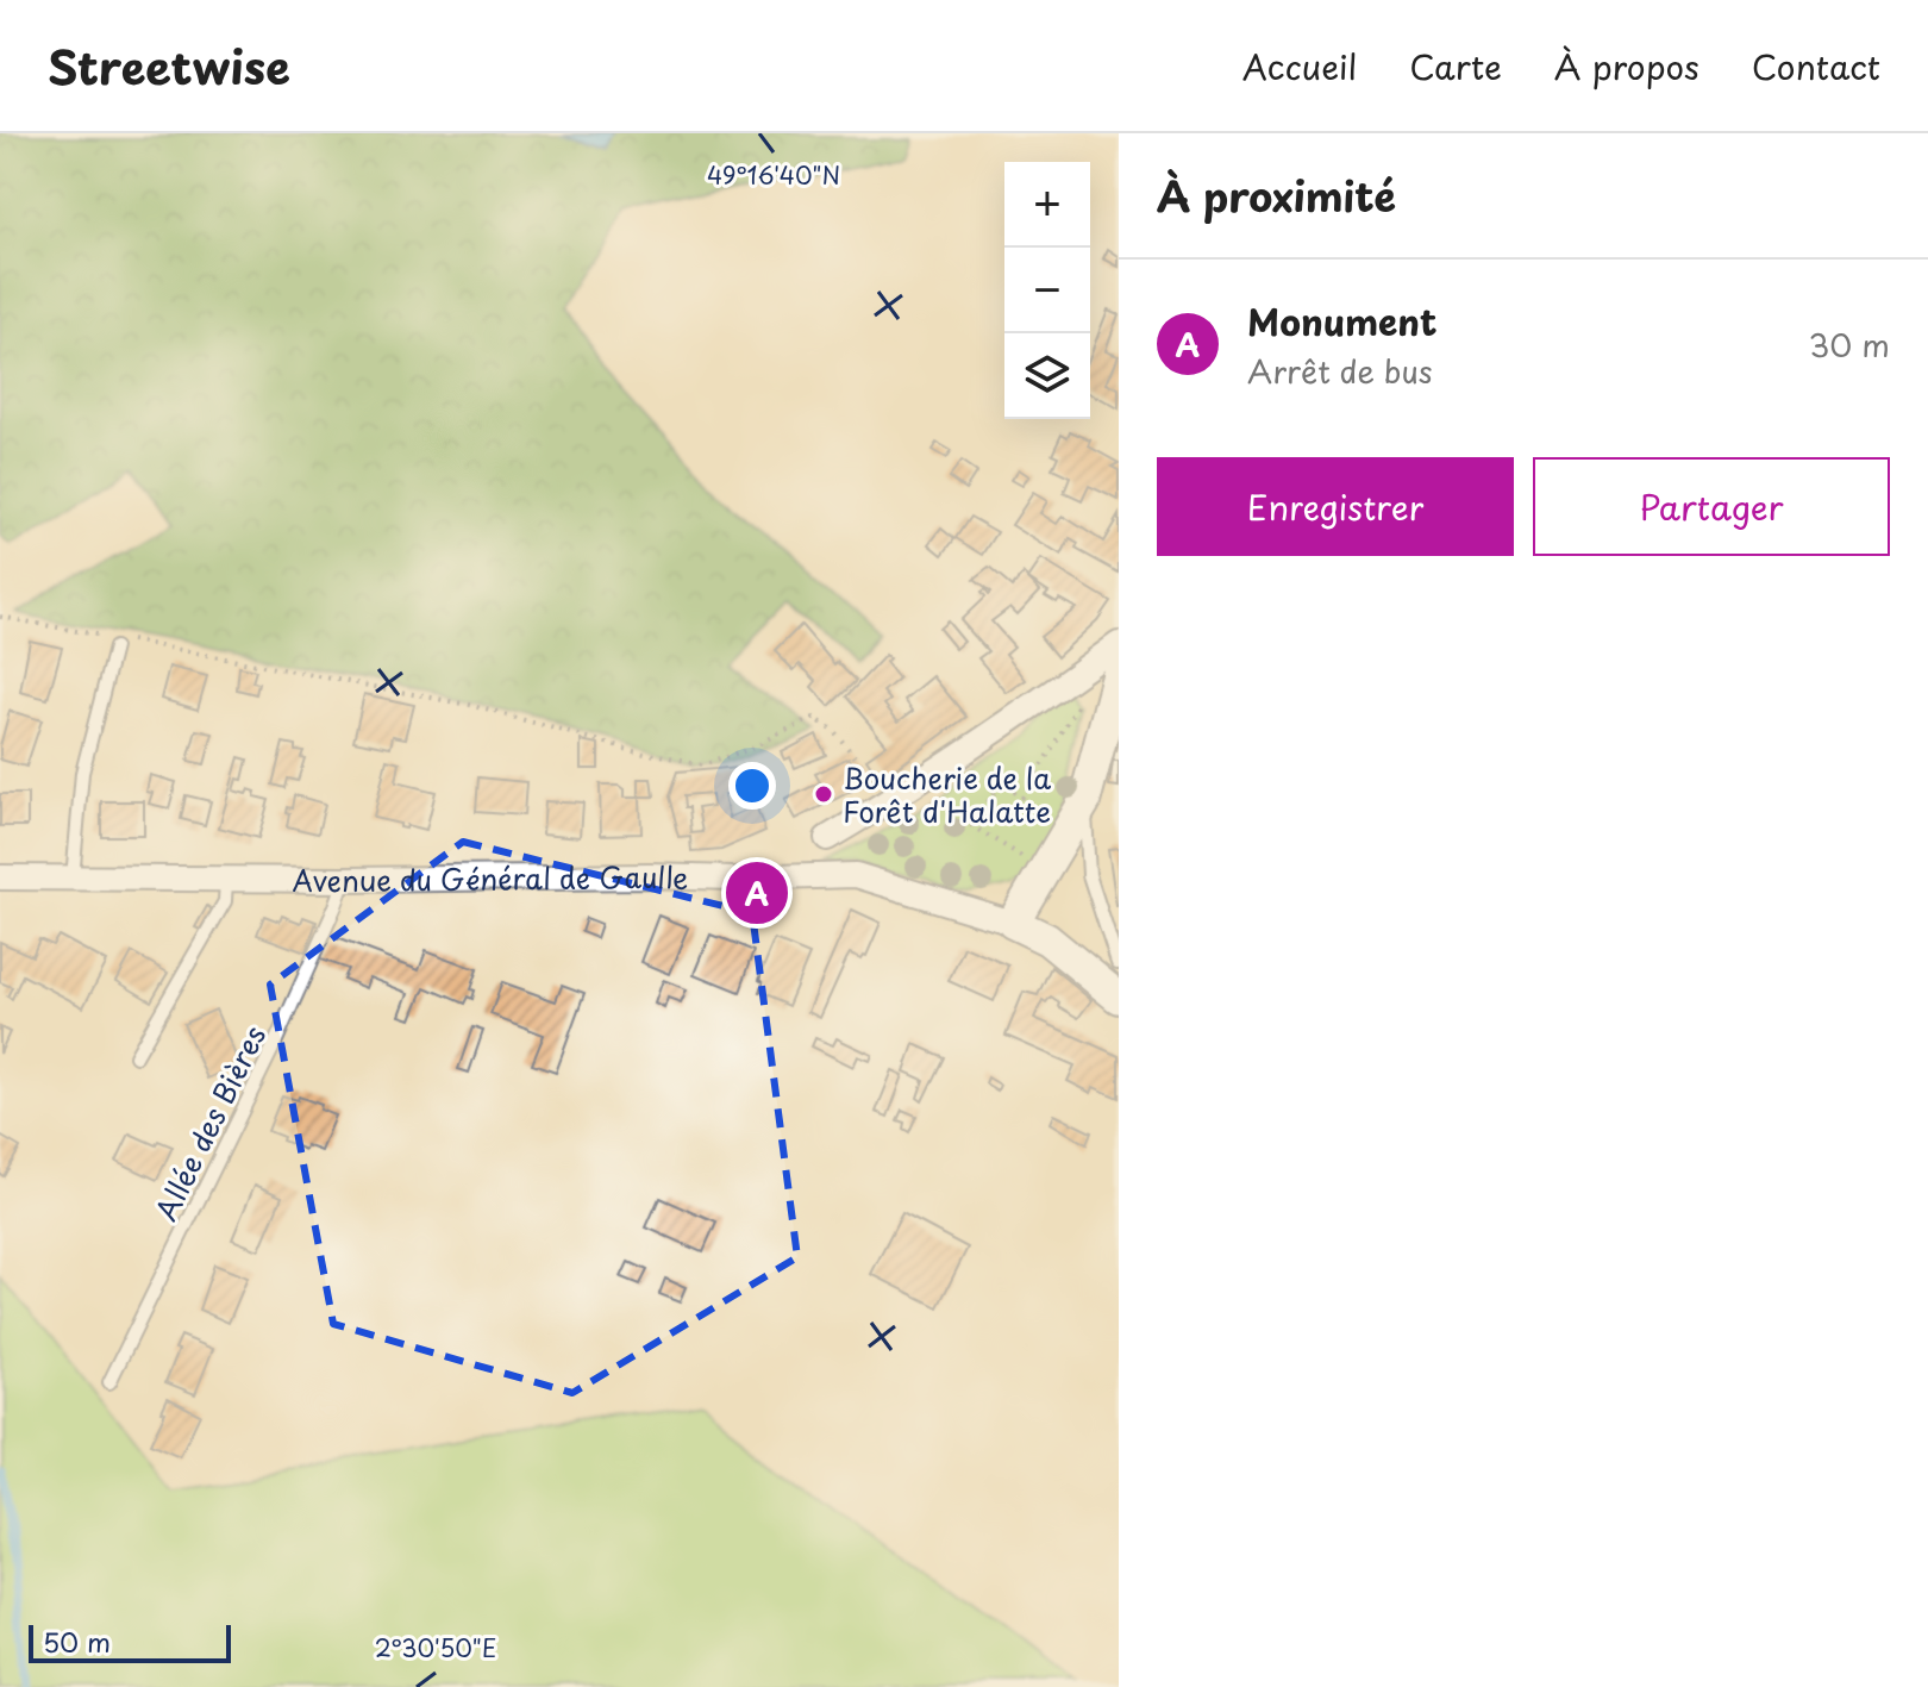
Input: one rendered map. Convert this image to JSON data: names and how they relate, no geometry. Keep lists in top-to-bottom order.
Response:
{
  "streets": {
    "street": ["Avenue du Général de Gaulle"],
    "lane": ["Allée des Bières"]
  },
  "crossings": [
    ["Avenue du Général de Gaulle", "Allée des Bières"]
  ],
  "places": ["Boucherie de la Forêt d'Halatte"],
  "scale_bar": "50 m",
  "page": {
    "header": "Streetwise",
    "nav": [
      "Accueil",
      "Carte",
      "À propos",
      "Contact"
    ],
    "heading": "À proximité",
    "map_buttons": ["+", "−"],
    "list": [
      {
        "mark": "A",
        "name": "Monument",
        "note": "Arrêt de bus",
        "value": "30 m"
      }
    ],
    "buttons": ["Enregistrer", "Partager"],
    "pins": "A",
    "scale": "50 m"
  },
  "coordinates": ["49°16'40\"N", "2°30'50\"E"]
}
